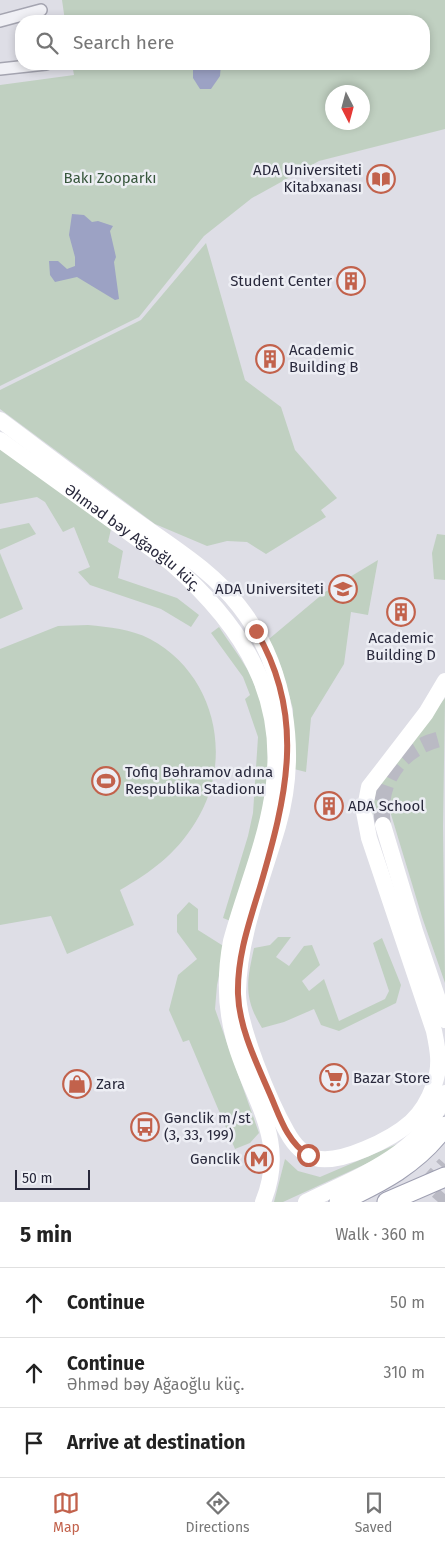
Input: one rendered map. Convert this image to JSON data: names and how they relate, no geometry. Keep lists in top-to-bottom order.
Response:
{
  "streets": {
    "street": ["Əhməd bəy Ağaoğlu küç."]
  },
  "parks": ["Bakı Zooparkı"],
  "places": {
    "library": ["ADA Universiteti Kitabxanası"],
    "building": [
      "Student Center",
      "Academic Building B",
      "Academic Building D",
      "ADA School"
    ],
    "school or university": ["ADA Universiteti"],
    "sports": ["Tofiq Bəhramov adına Respublika Stadionu"],
    "supermarket": ["Bazar Store"],
    "shop": ["Zara"],
    "bus stop": ["Gənclik m/st (3, 33, 199)"],
    "metro station": ["Gənclik"]
  },
  "scale_bar": "50 m",
  "north": "bottom",
  "page": {
    "search": "Search here",
    "scale": "50 m",
    "heading": ["5 min", "Walk · 360 m"],
    "list": [
      ["Continue", "50 m"],
      ["Continue", "Əhməd bəy Ağaoğlu küç.", "310 m"],
      "Arrive at destination"
    ],
    "nav": ["Map", "Directions", "Saved"]
  }
}
